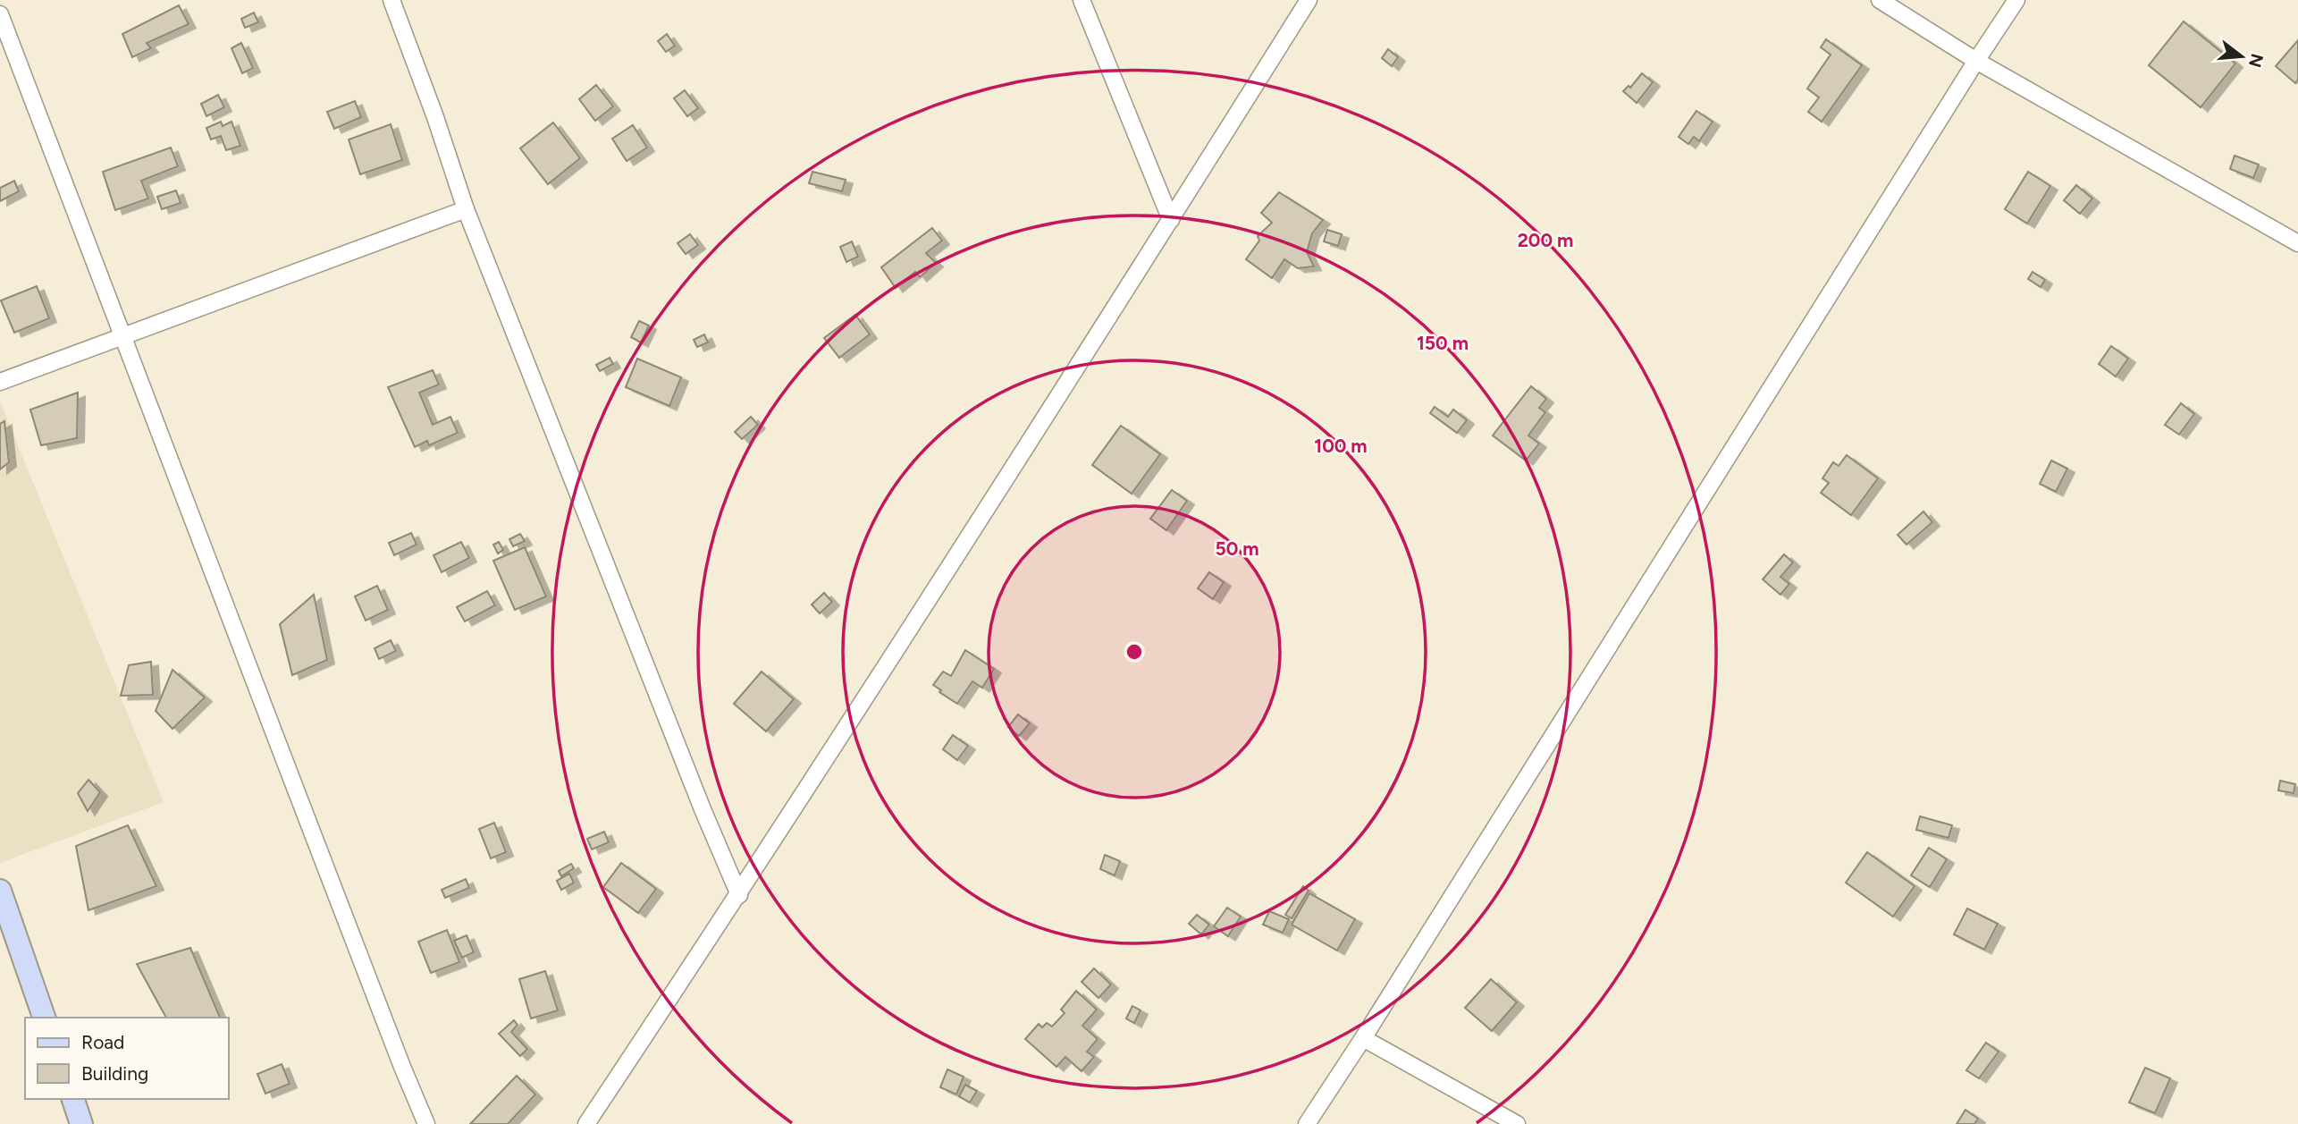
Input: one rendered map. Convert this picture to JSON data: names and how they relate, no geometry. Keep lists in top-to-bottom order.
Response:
{
  "legend": ["Road", "Building"],
  "north": "right",
  "rings": [
    "200 m",
    "150 m",
    "100 m",
    "50 m"
  ]
}
